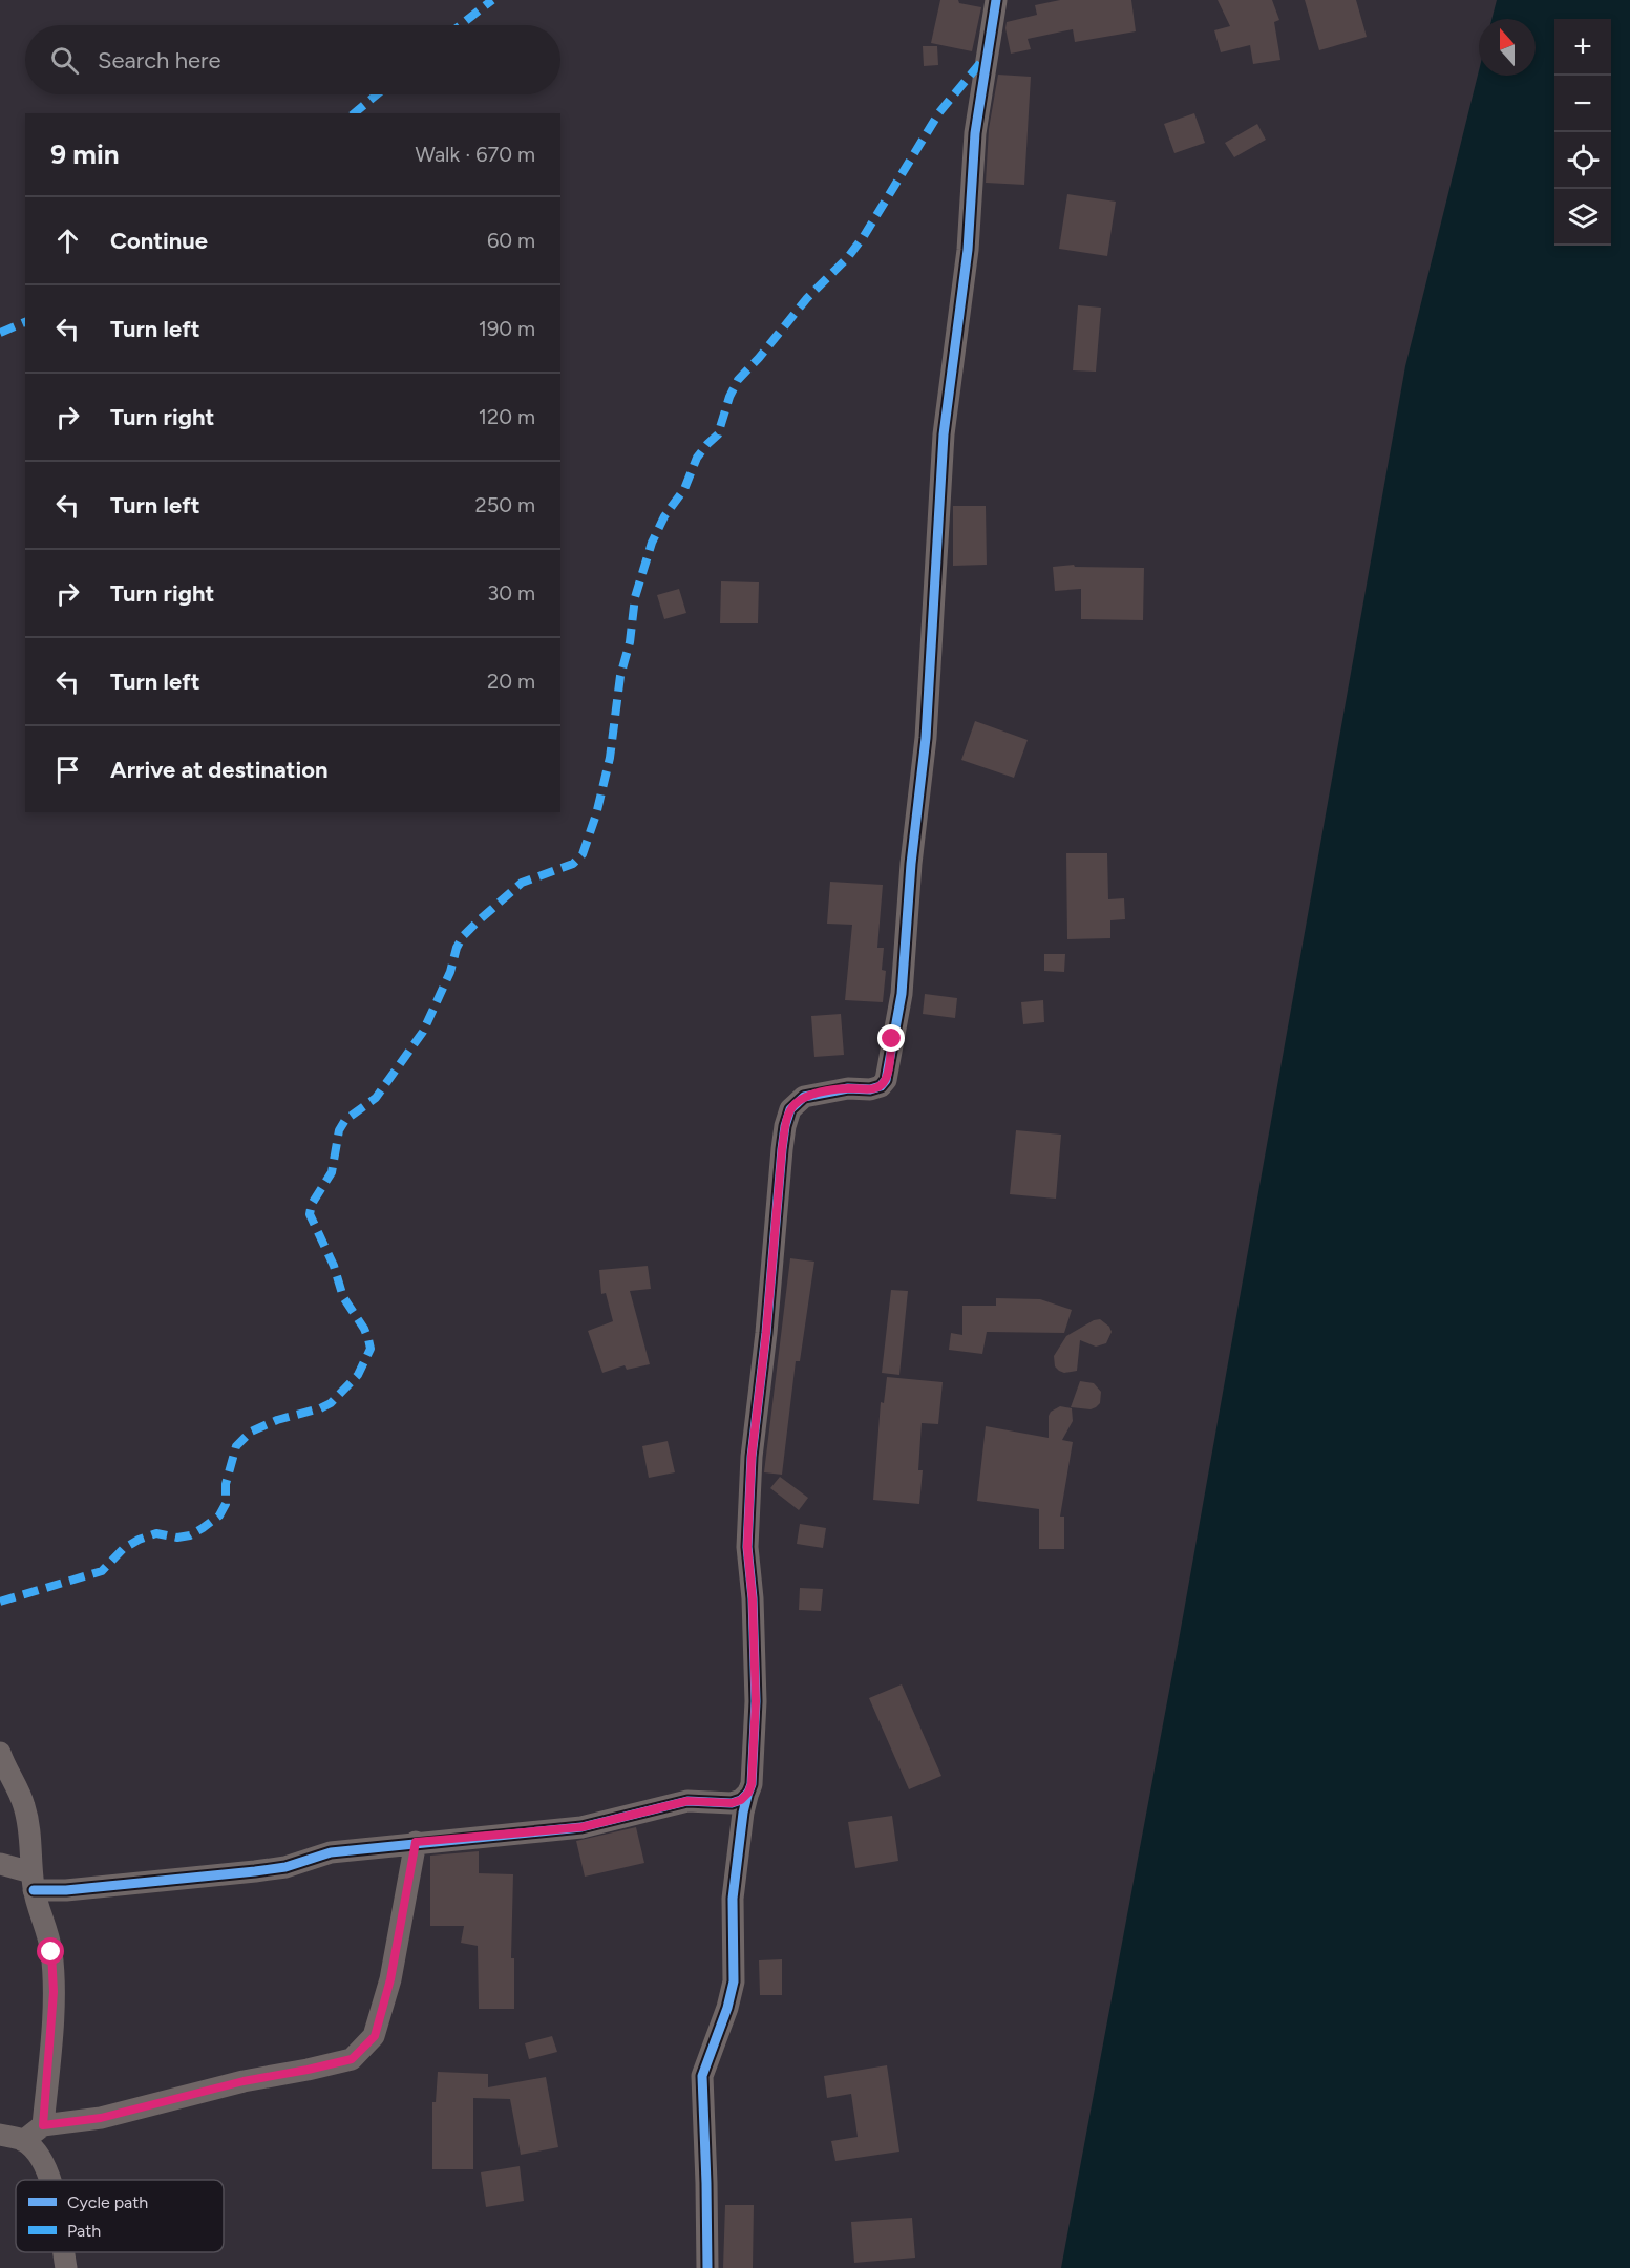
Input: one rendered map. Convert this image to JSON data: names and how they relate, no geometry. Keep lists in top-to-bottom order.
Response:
{
  "legend": ["Cycle path", "Path"],
  "north": "top",
  "page": {
    "map_buttons": ["+", "−"],
    "search": "Search here",
    "heading": ["9 min", "Walk · 670 m"],
    "list": [
      ["Continue", "60 m"],
      ["Turn left", "190 m"],
      ["Turn right", "120 m"],
      ["Turn left", "250 m"],
      ["Turn right", "30 m"],
      ["Turn left", "20 m"],
      "Arrive at destination"
    ]
  }
}
